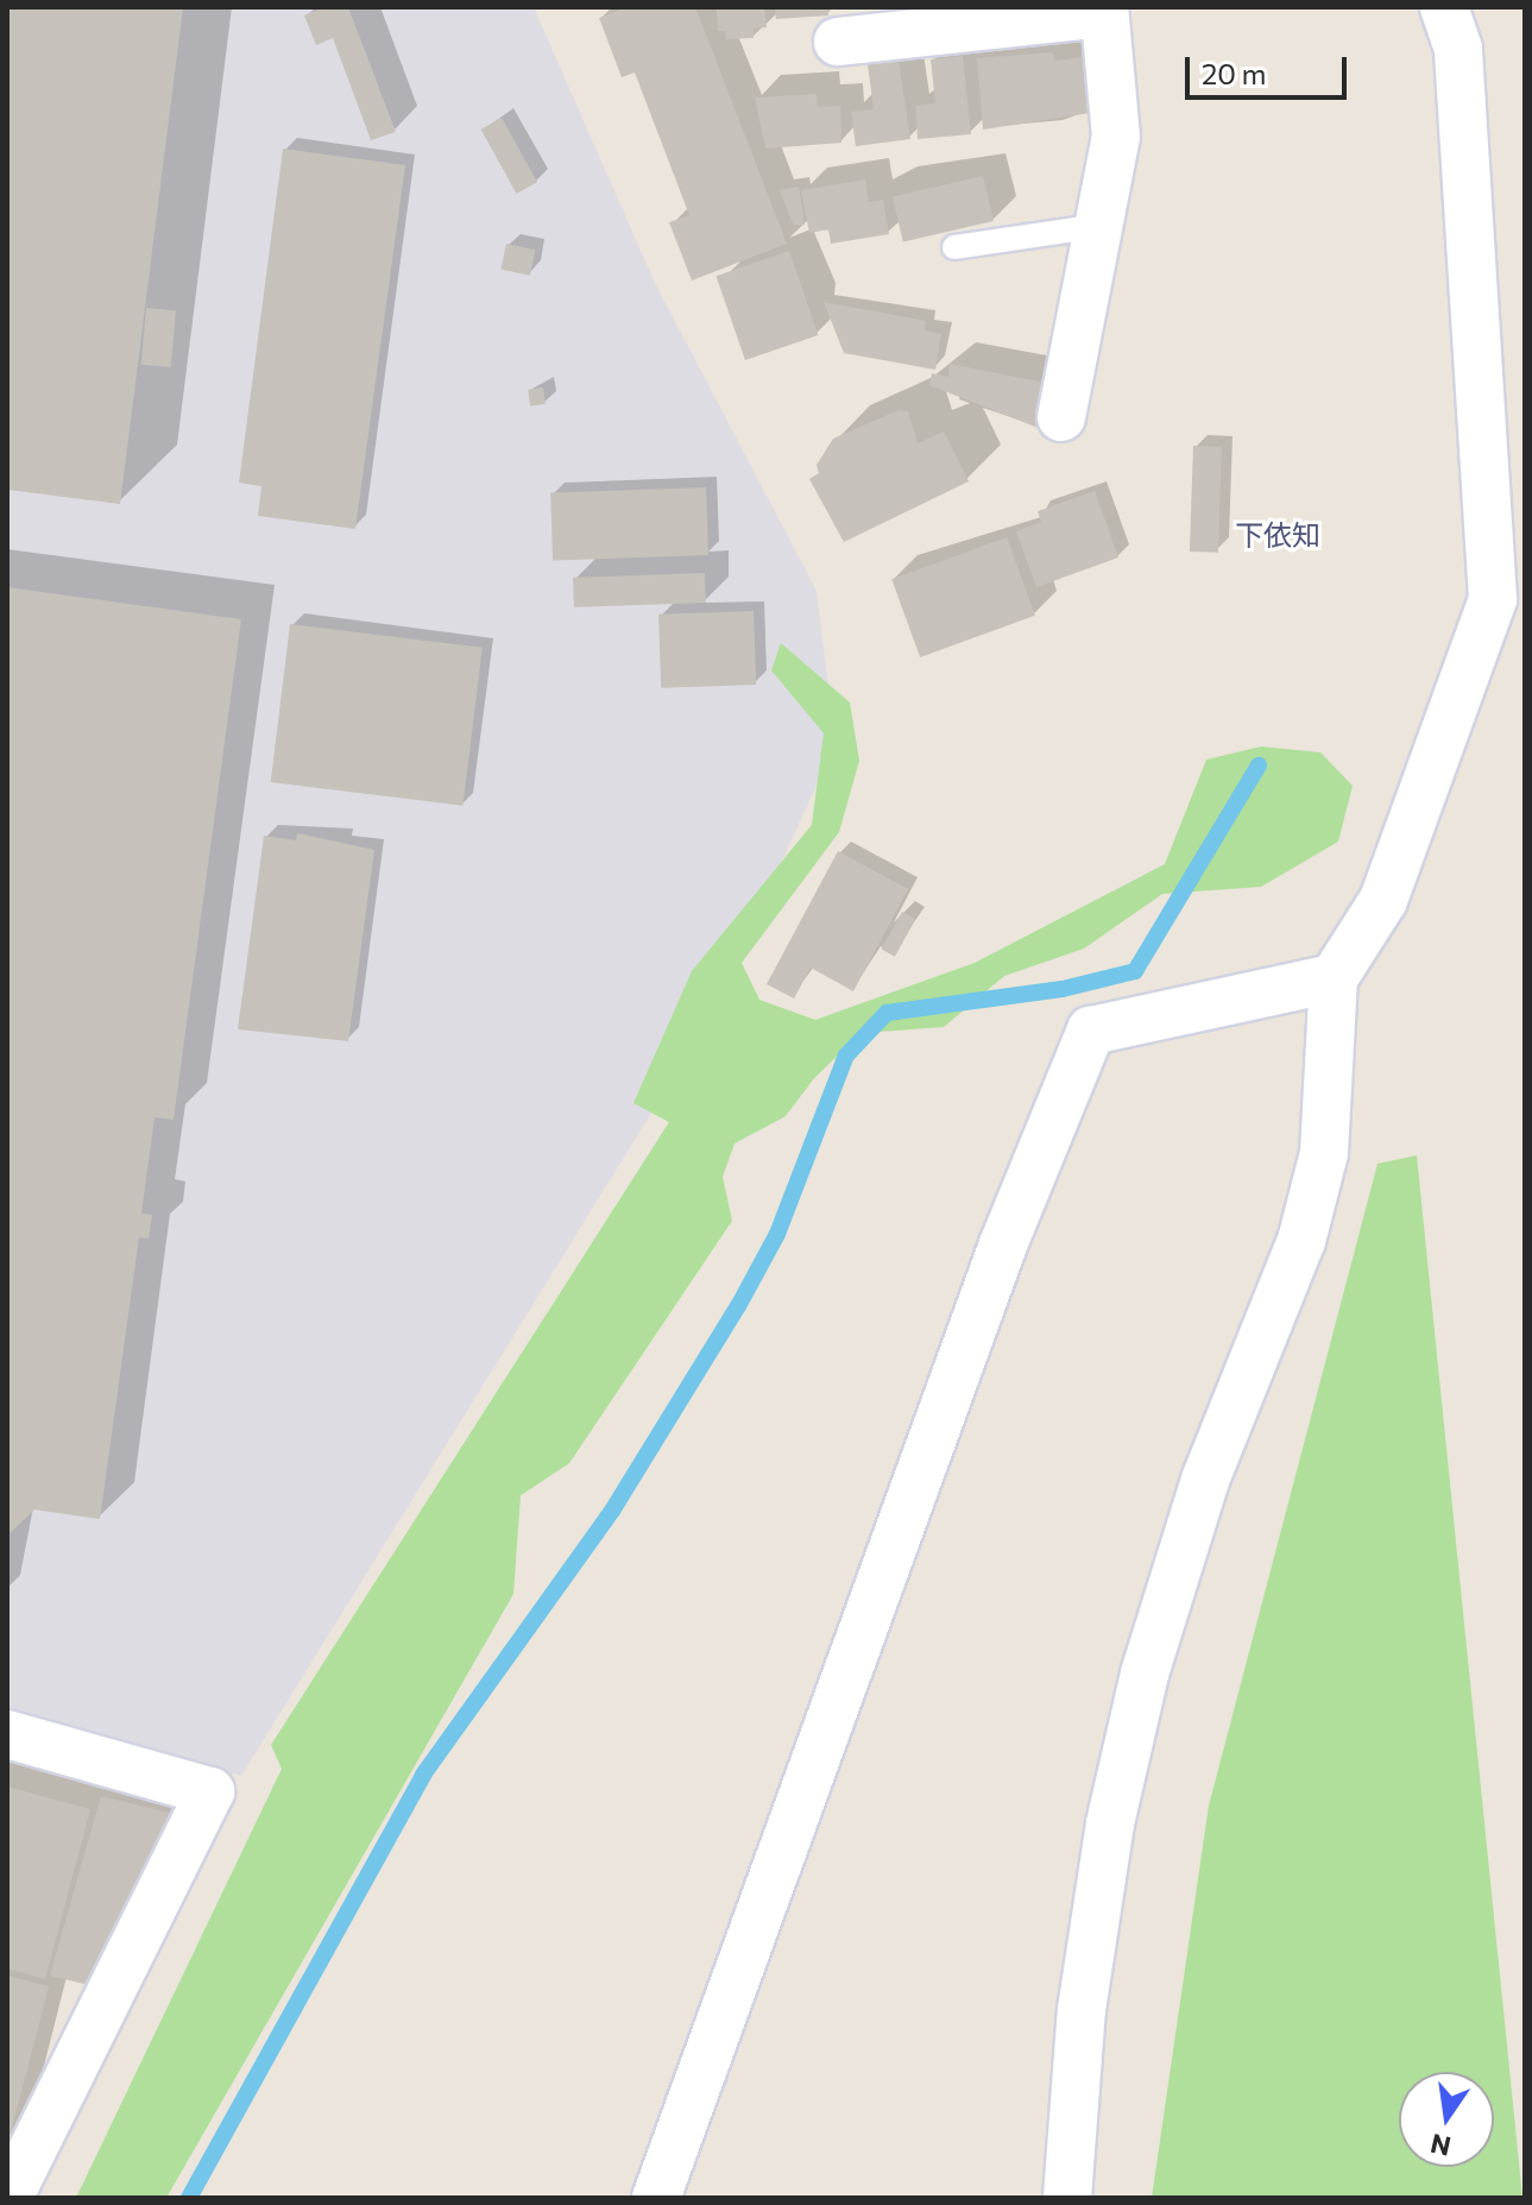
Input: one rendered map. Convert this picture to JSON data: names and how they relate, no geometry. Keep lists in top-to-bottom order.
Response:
{
  "districts": ["下依知"],
  "scale_bar": "20 m",
  "north": "bottom"
}
